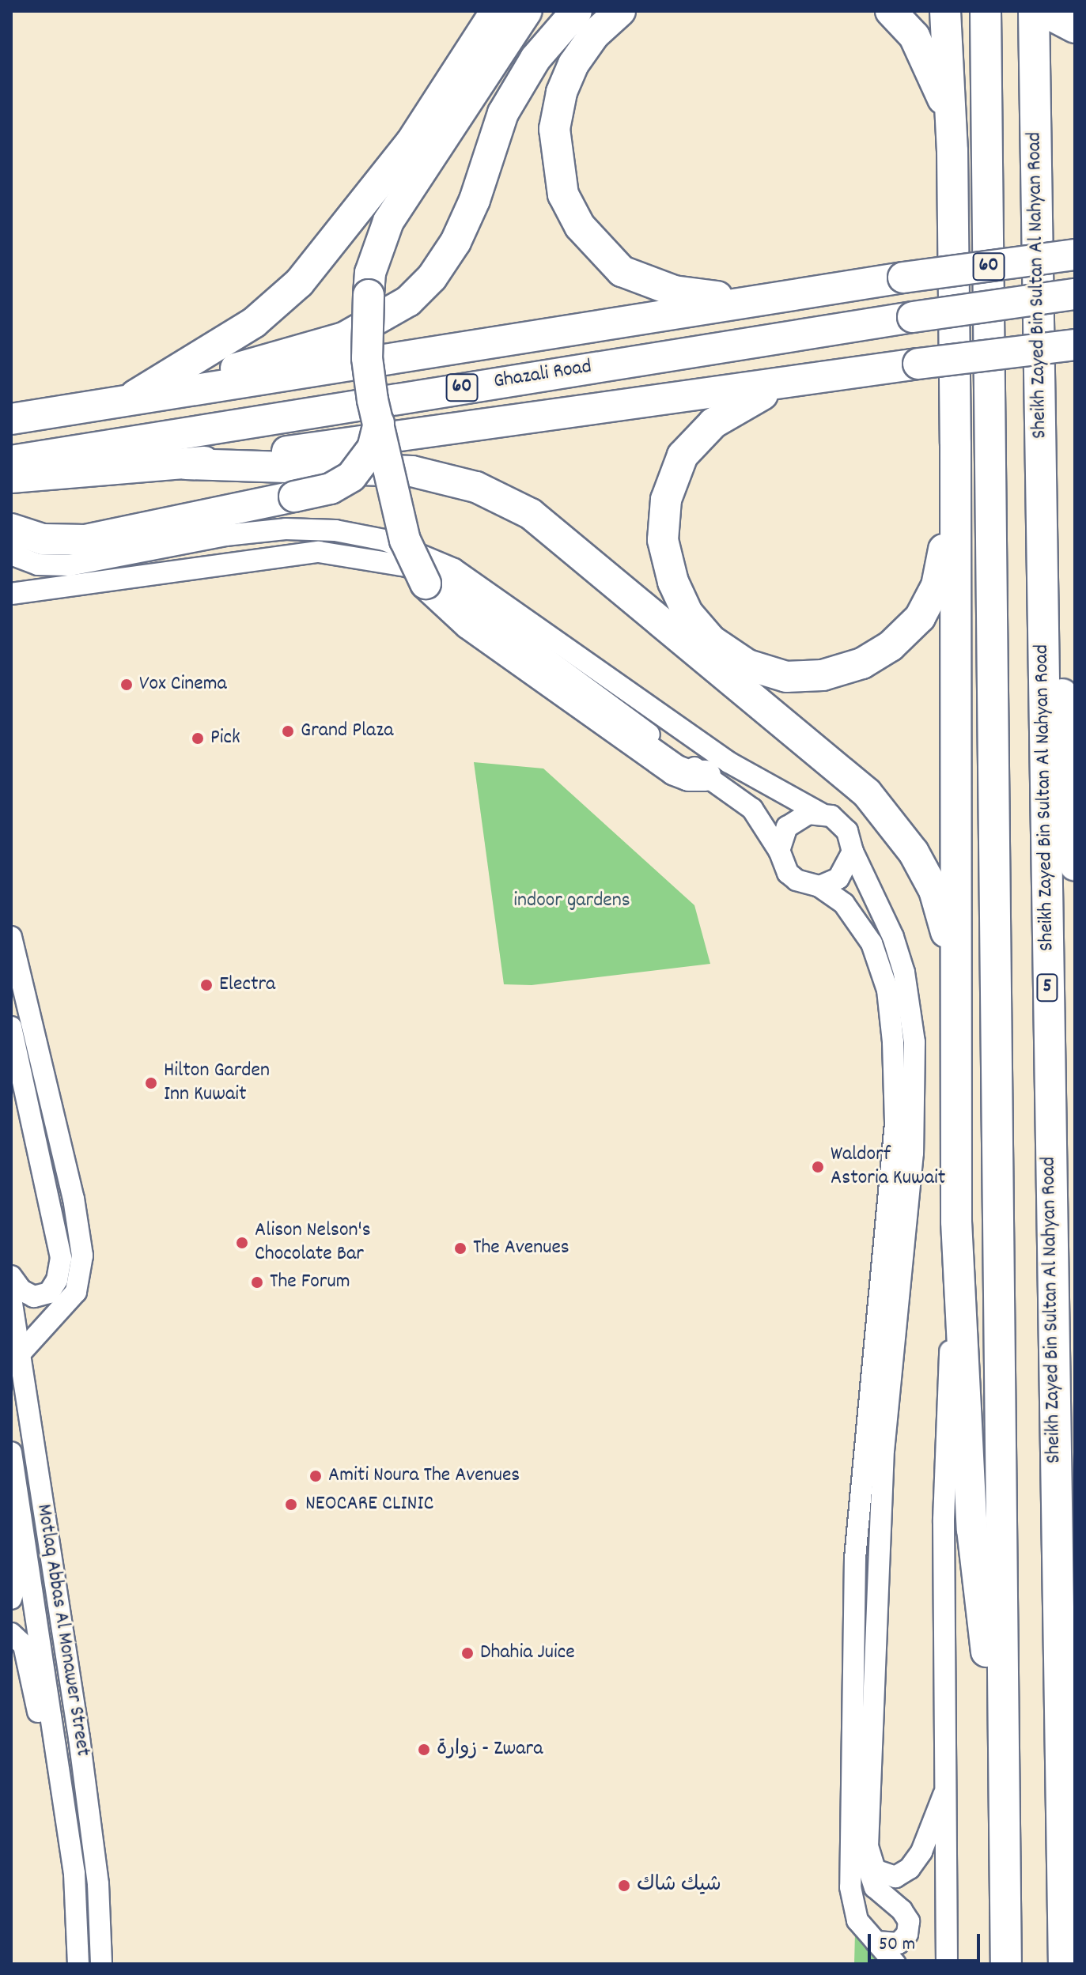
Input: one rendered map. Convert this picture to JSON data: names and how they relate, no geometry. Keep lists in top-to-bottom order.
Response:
{
  "streets": {
    "highway": [
      "60",
      "Sheikh Zayed Bin Sultan Al Nahyan Road",
      "Ghazali Road",
      "5"
    ],
    "street": ["Motlaq Abbas Al Monawer Street"]
  },
  "parks": ["indoor gardens"],
  "places": [
    "Vox Cinema",
    "Grand Plaza",
    "Pick",
    "Electra",
    "Hilton Garden Inn Kuwait",
    "Waldorf Astoria Kuwait",
    "Alison Nelson's Chocolate Bar",
    "The Avenues",
    "The Forum",
    "Amiti Noura The Avenues",
    "NEOCARE CLINIC",
    "Dhahia Juice",
    "زوارة - Zwara",
    "شيك شاك"
  ],
  "scale_bar": "50 m"
}
